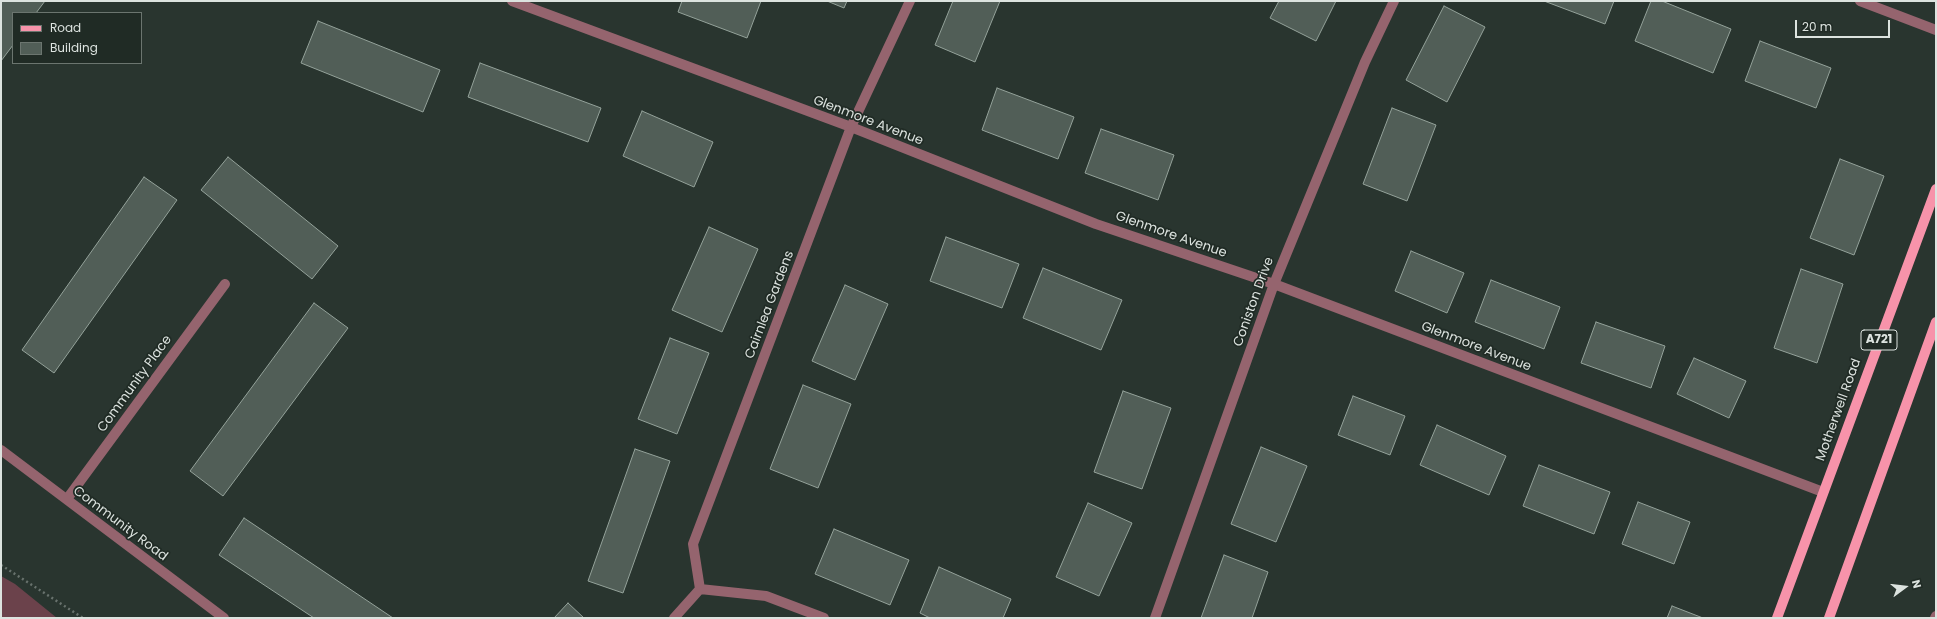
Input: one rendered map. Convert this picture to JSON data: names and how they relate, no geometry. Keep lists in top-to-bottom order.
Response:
{
  "streets": {
    "main road": ["A721", "Motherwell Road"],
    "street": [
      "Glenmore Avenue",
      "Coniston Drive",
      "Cairnlea Gardens",
      "Community Place",
      "Community Road"
    ]
  },
  "crossings": [
    ["Glenmore Avenue", "Coniston Drive"],
    ["Glenmore Avenue", "Cairnlea Gardens"],
    ["Glenmore Avenue", "Motherwell Road"],
    ["Community Place", "Community Road"]
  ],
  "legend": ["Road", "Building"],
  "scale_bar": "20 m",
  "north": "right"
}
